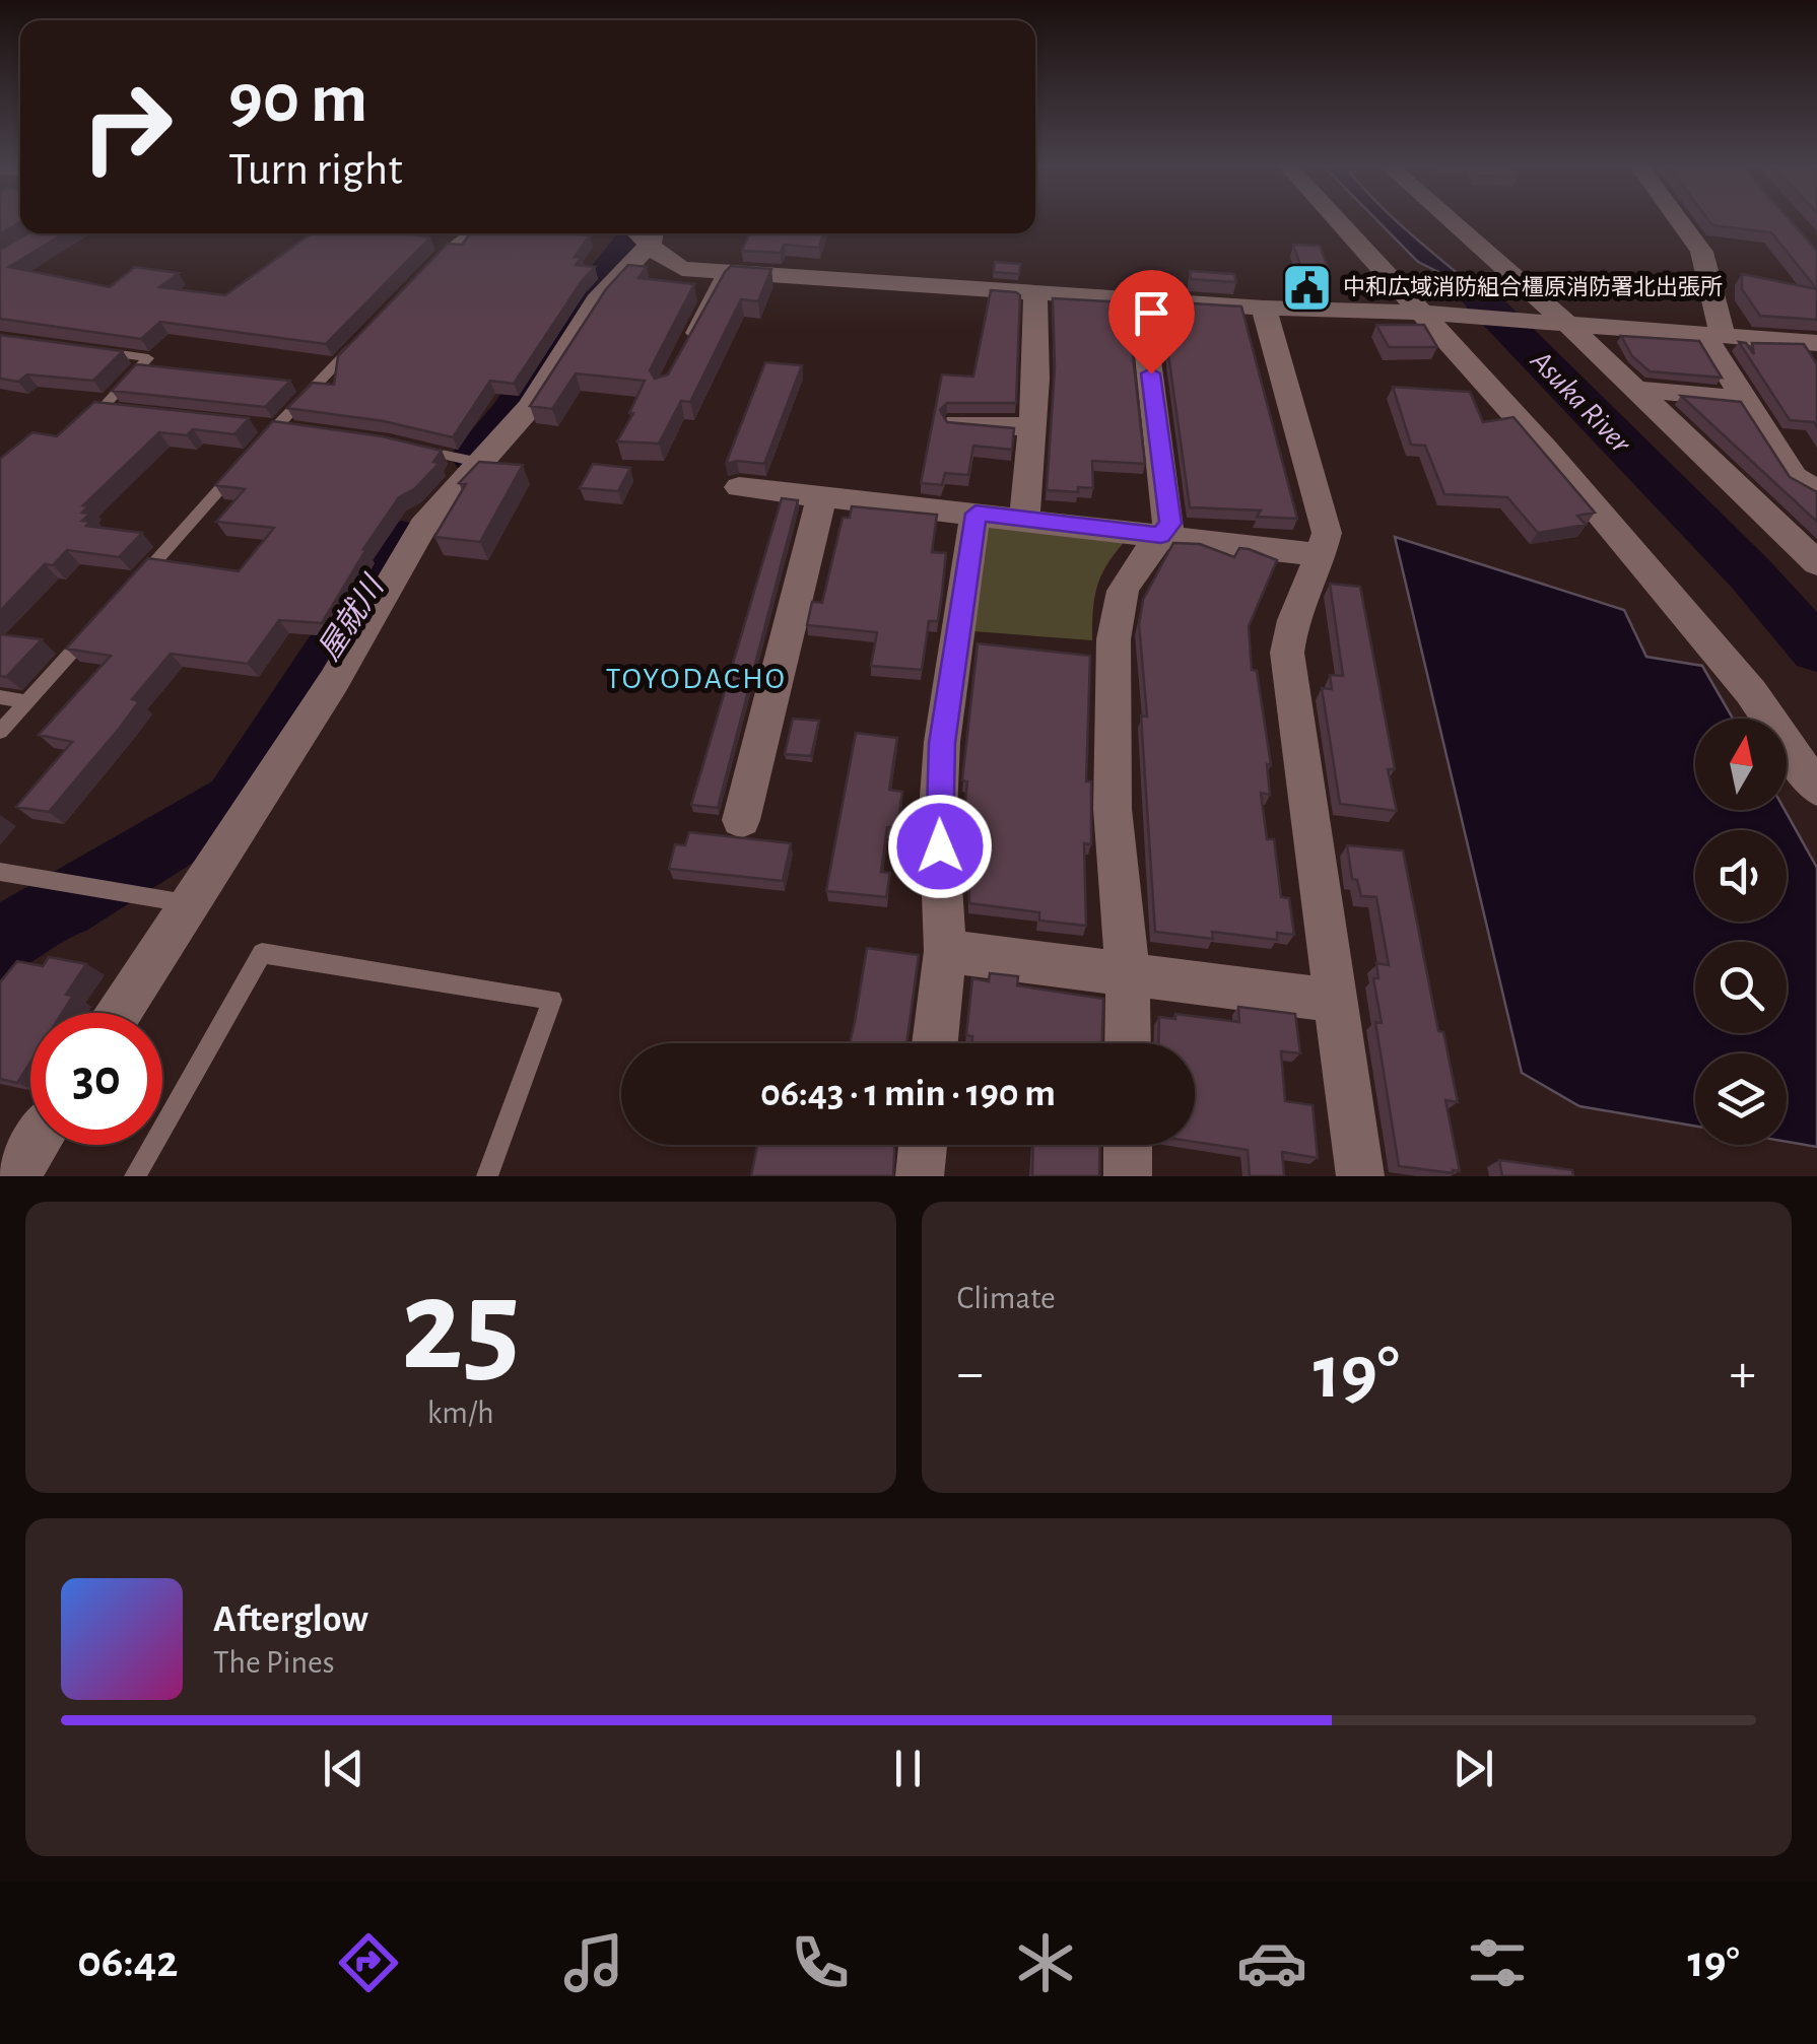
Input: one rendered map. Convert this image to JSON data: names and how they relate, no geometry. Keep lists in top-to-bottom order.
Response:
{
  "districts": ["TOYODACHO"],
  "water": ["Asuka River", "屋就川"],
  "places": {
    "public building": ["中和広域消防組合橿原消防署北出張所"]
  },
  "north": "top",
  "page": {
    "turn": ["90 m", "Turn right"],
    "limit": "30",
    "trip": "06:43 · 1 min · 190 m",
    "tile": [
      ["25", "km/h"],
      "Climate"
    ],
    "heat": ["−", "19°", "+"],
    "song": ["Afterglow", "The Pines"],
    "tabs": ["06:42", "19°"]
  }
}
